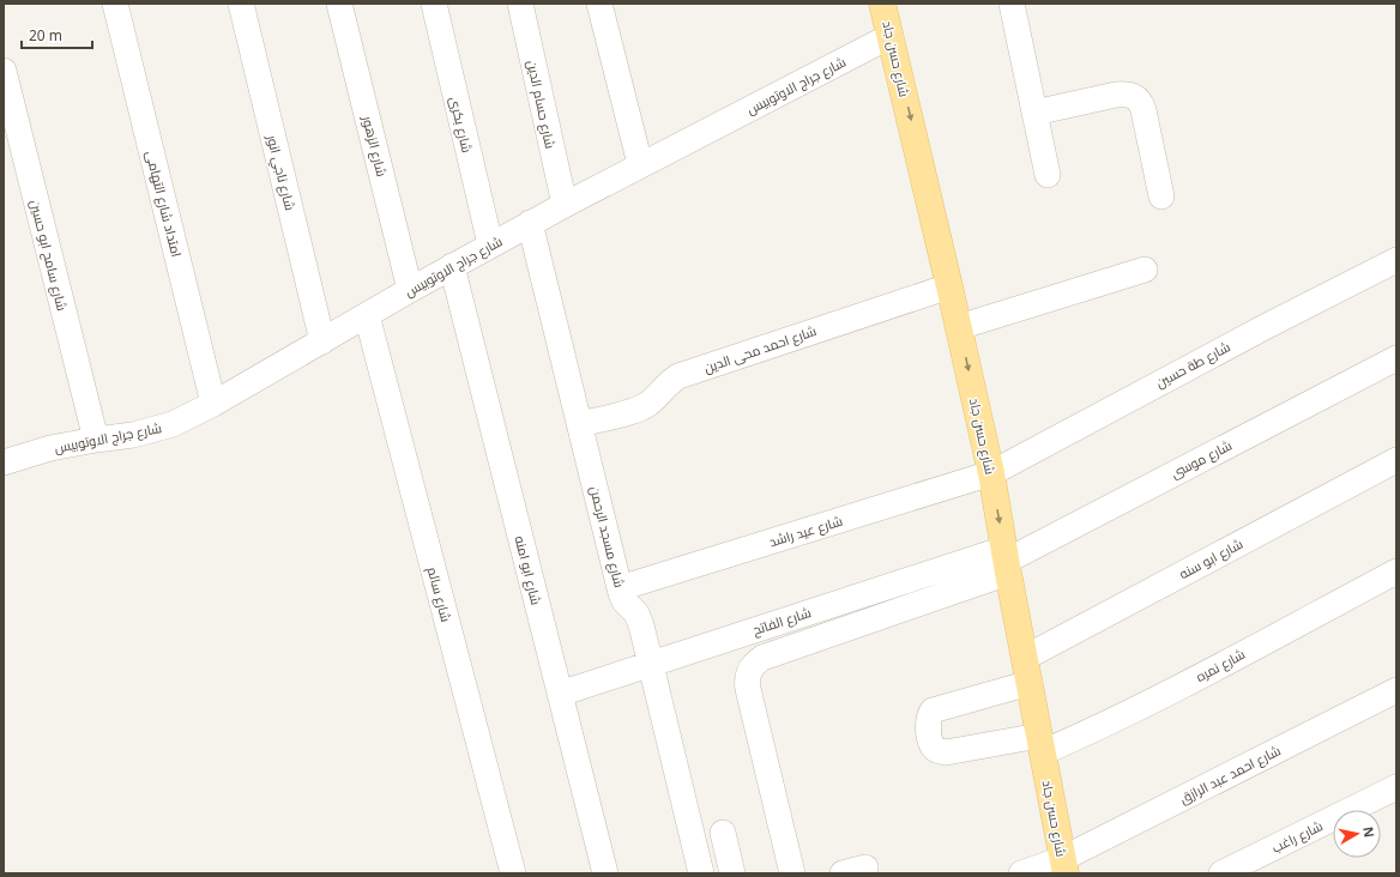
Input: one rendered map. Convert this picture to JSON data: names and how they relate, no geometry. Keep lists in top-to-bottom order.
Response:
{
  "streets": {
    "main road": ["شارع حسن جاد"],
    "street": [
      "شارع جراج الاوتوبيس",
      "شارع حسام الدين",
      "شارع بكرى",
      "شارع الزهور",
      "شارع ناجي انور",
      "امتداد شارع التهامى",
      "شارع سامح ابو حسين",
      "شارع احمد محى الدين",
      "شارع طة حسين",
      "شارع موسى",
      "شارع عيد راشد",
      "شارع مسجد الرحمن",
      "شارع ابو سنه",
      "شارع ابو امنه",
      "شارع سالم",
      "شارع الفاتح",
      "شارع نمره",
      "شارع احمد عبد الرازق",
      "شارع راغب"
    ]
  },
  "crossings": [
    ["شارع حسن جاد", "شارع جراج الاوتوبيس"],
    ["شارع حسن جاد", "شارع احمد محى الدين"],
    ["شارع حسن جاد", "شارع طة حسين"],
    ["شارع حسن جاد", "شارع موسى"],
    ["شارع حسن جاد", "شارع عيد راشد"],
    ["شارع حسن جاد", "شارع ابو سنه"],
    ["شارع حسن جاد", "شارع الفاتح"],
    ["شارع حسن جاد", "شارع نمره"],
    ["شارع حسن جاد", "شارع احمد عبد الرازق"],
    ["شارع جراج الاوتوبيس", "شارع حسام الدين"],
    ["شارع جراج الاوتوبيس", "شارع بكرى"],
    ["شارع جراج الاوتوبيس", "شارع الزهور"],
    ["شارع جراج الاوتوبيس", "شارع ناجي انور"],
    ["شارع جراج الاوتوبيس", "امتداد شارع التهامى"],
    ["شارع جراج الاوتوبيس", "شارع سامح ابو حسين"],
    ["شارع جراج الاوتوبيس", "شارع مسجد الرحمن"],
    ["شارع جراج الاوتوبيس", "شارع ابو امنه"],
    ["شارع جراج الاوتوبيس", "شارع سالم"],
    ["شارع احمد محى الدين", "شارع مسجد الرحمن"],
    ["شارع طة حسين", "شارع عيد راشد"],
    ["شارع موسى", "شارع الفاتح"],
    ["شارع عيد راشد", "شارع مسجد الرحمن"],
    ["شارع مسجد الرحمن", "شارع الفاتح"],
    ["شارع ابو امنه", "شارع الفاتح"]
  ],
  "one_way": ["شارع حسن جاد"],
  "scale_bar": "20 m",
  "north": "right"
}
